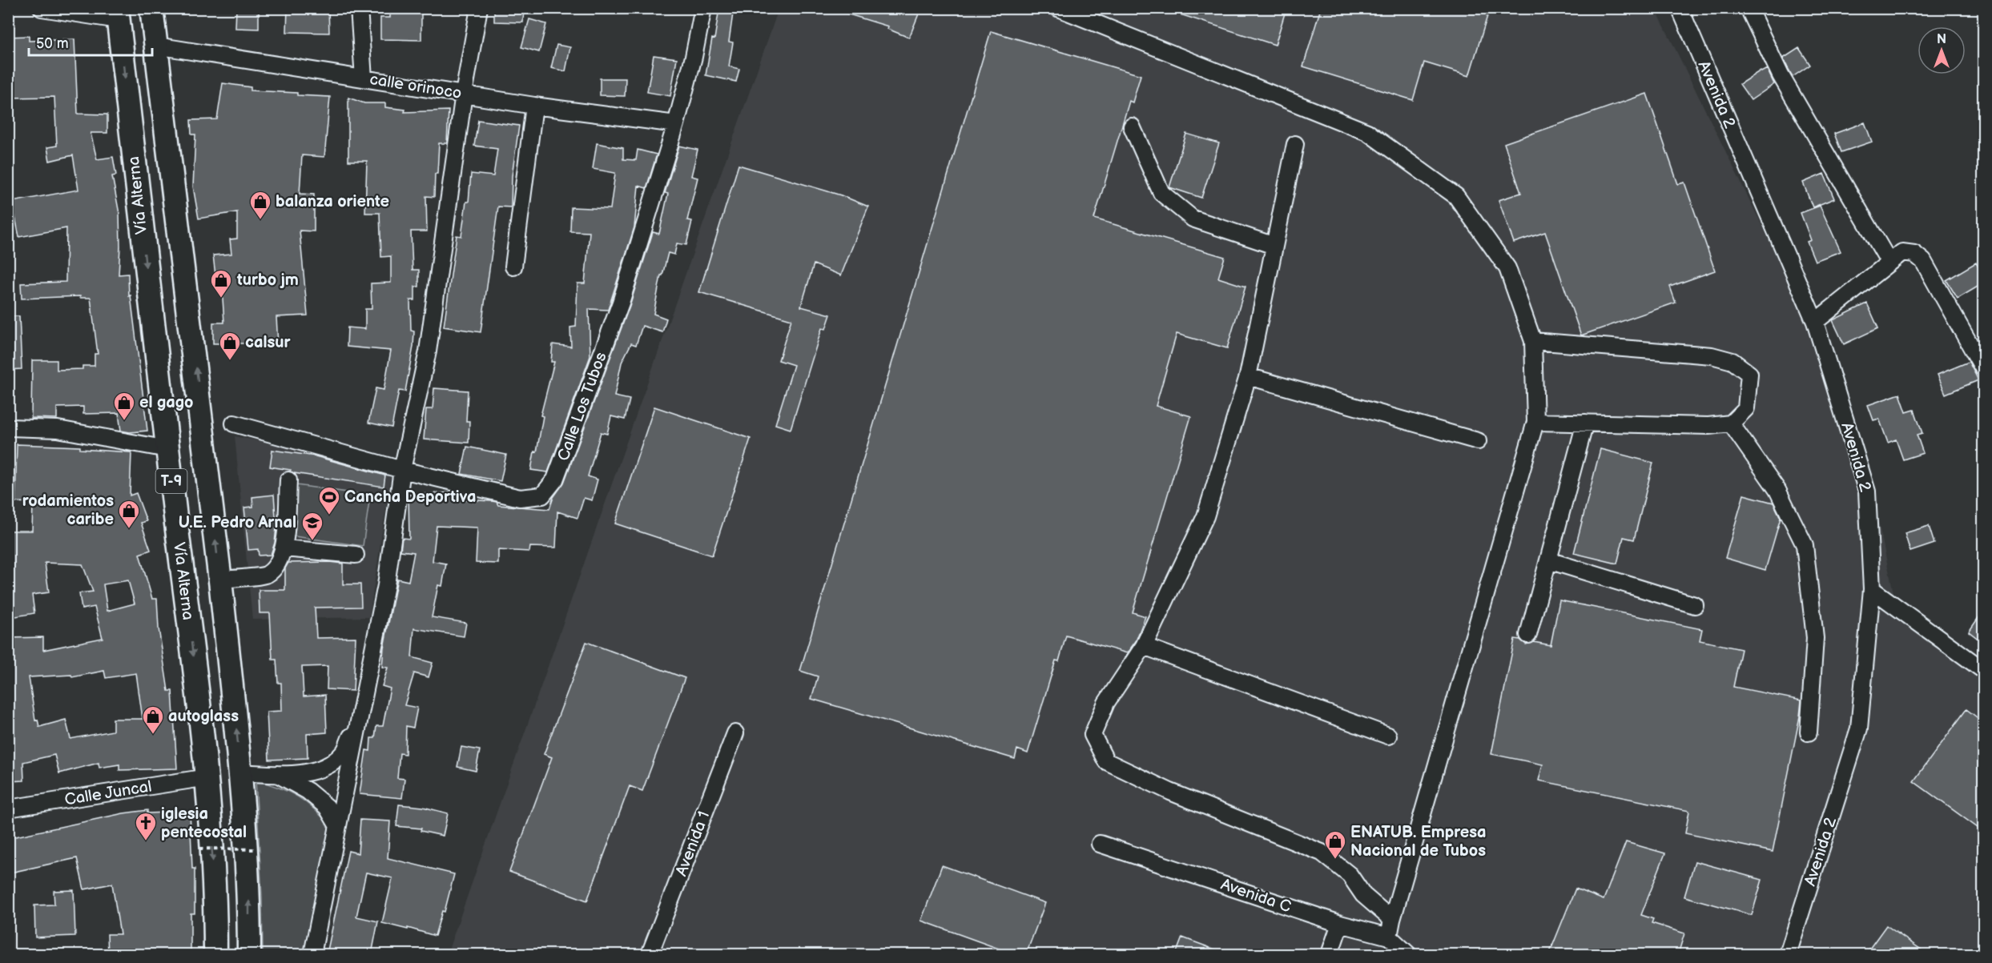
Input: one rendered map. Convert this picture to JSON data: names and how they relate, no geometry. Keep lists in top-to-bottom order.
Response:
{
  "streets": {
    "highway": ["Vía Alterna", "T-9"],
    "street": [
      "calle orinoco",
      "Avenida 2",
      "Calle Los Tubos",
      "Calle Juncal",
      "Avenida 1",
      "Avenida C"
    ]
  },
  "crossings": [
    ["calle orinoco", "Calle Los Tubos"],
    ["calle orinoco", "T-9"],
    ["Vía Alterna", "Calle Juncal"]
  ],
  "places": {
    "shop": [
      "balanza oriente",
      "turbo jm",
      "calsur",
      "el gago",
      "rodamientos caribe",
      "autoglass",
      "ENATUB. Empresa Nacional de Tubos"
    ],
    "sports": ["Cancha Deportiva"],
    "school or university": ["U.E. Pedro Arnal"],
    "church": ["iglesia pentecostal"]
  },
  "scale_bar": "50 m",
  "north": "top"
}
